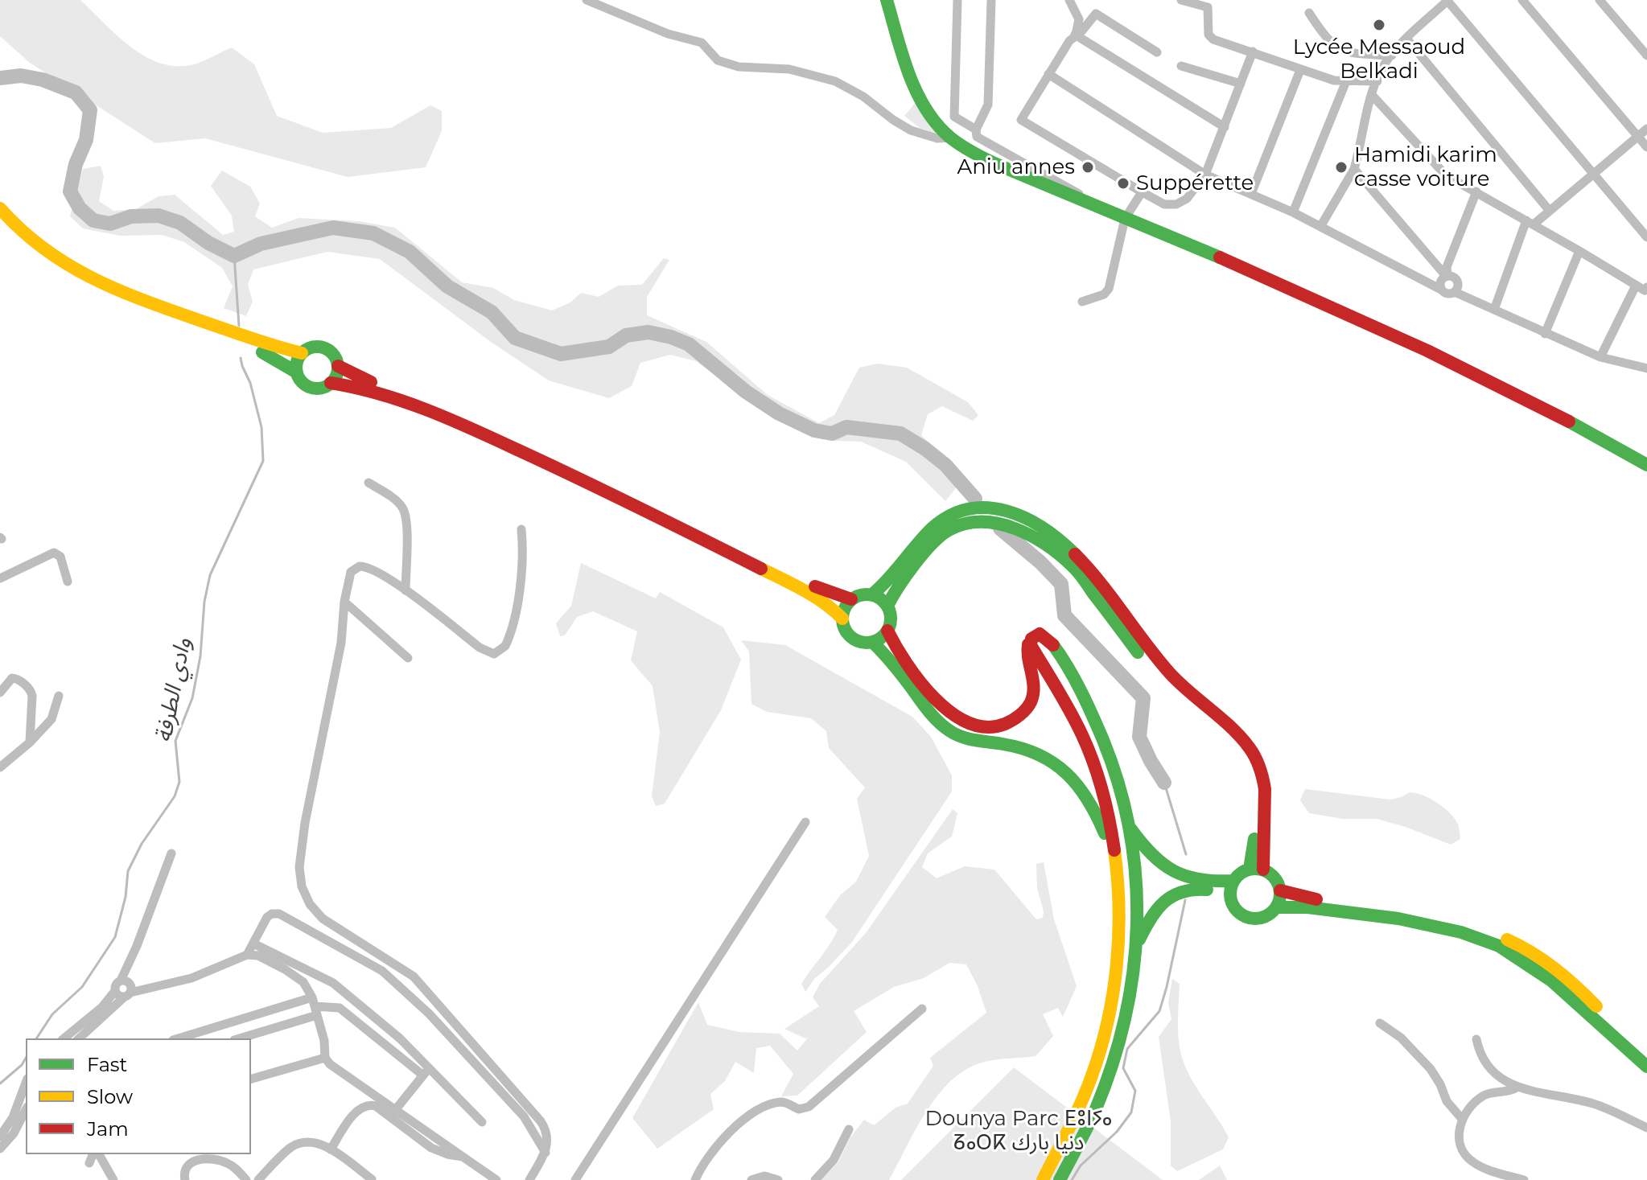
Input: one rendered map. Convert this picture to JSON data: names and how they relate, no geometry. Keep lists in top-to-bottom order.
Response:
{
  "water": ["وادي الطرفة"],
  "parks": ["Dounya Parc ⴹⵓⵏⵢⴰ ⵒⴰⵔⴽ دنيا بارك"],
  "places": [
    "Lycée Messaoud Belkadi",
    "Aniu annes",
    "Hamidi karim casse voiture",
    "Suppérette"
  ],
  "legend": ["Fast", "Slow", "Jam"]
}
